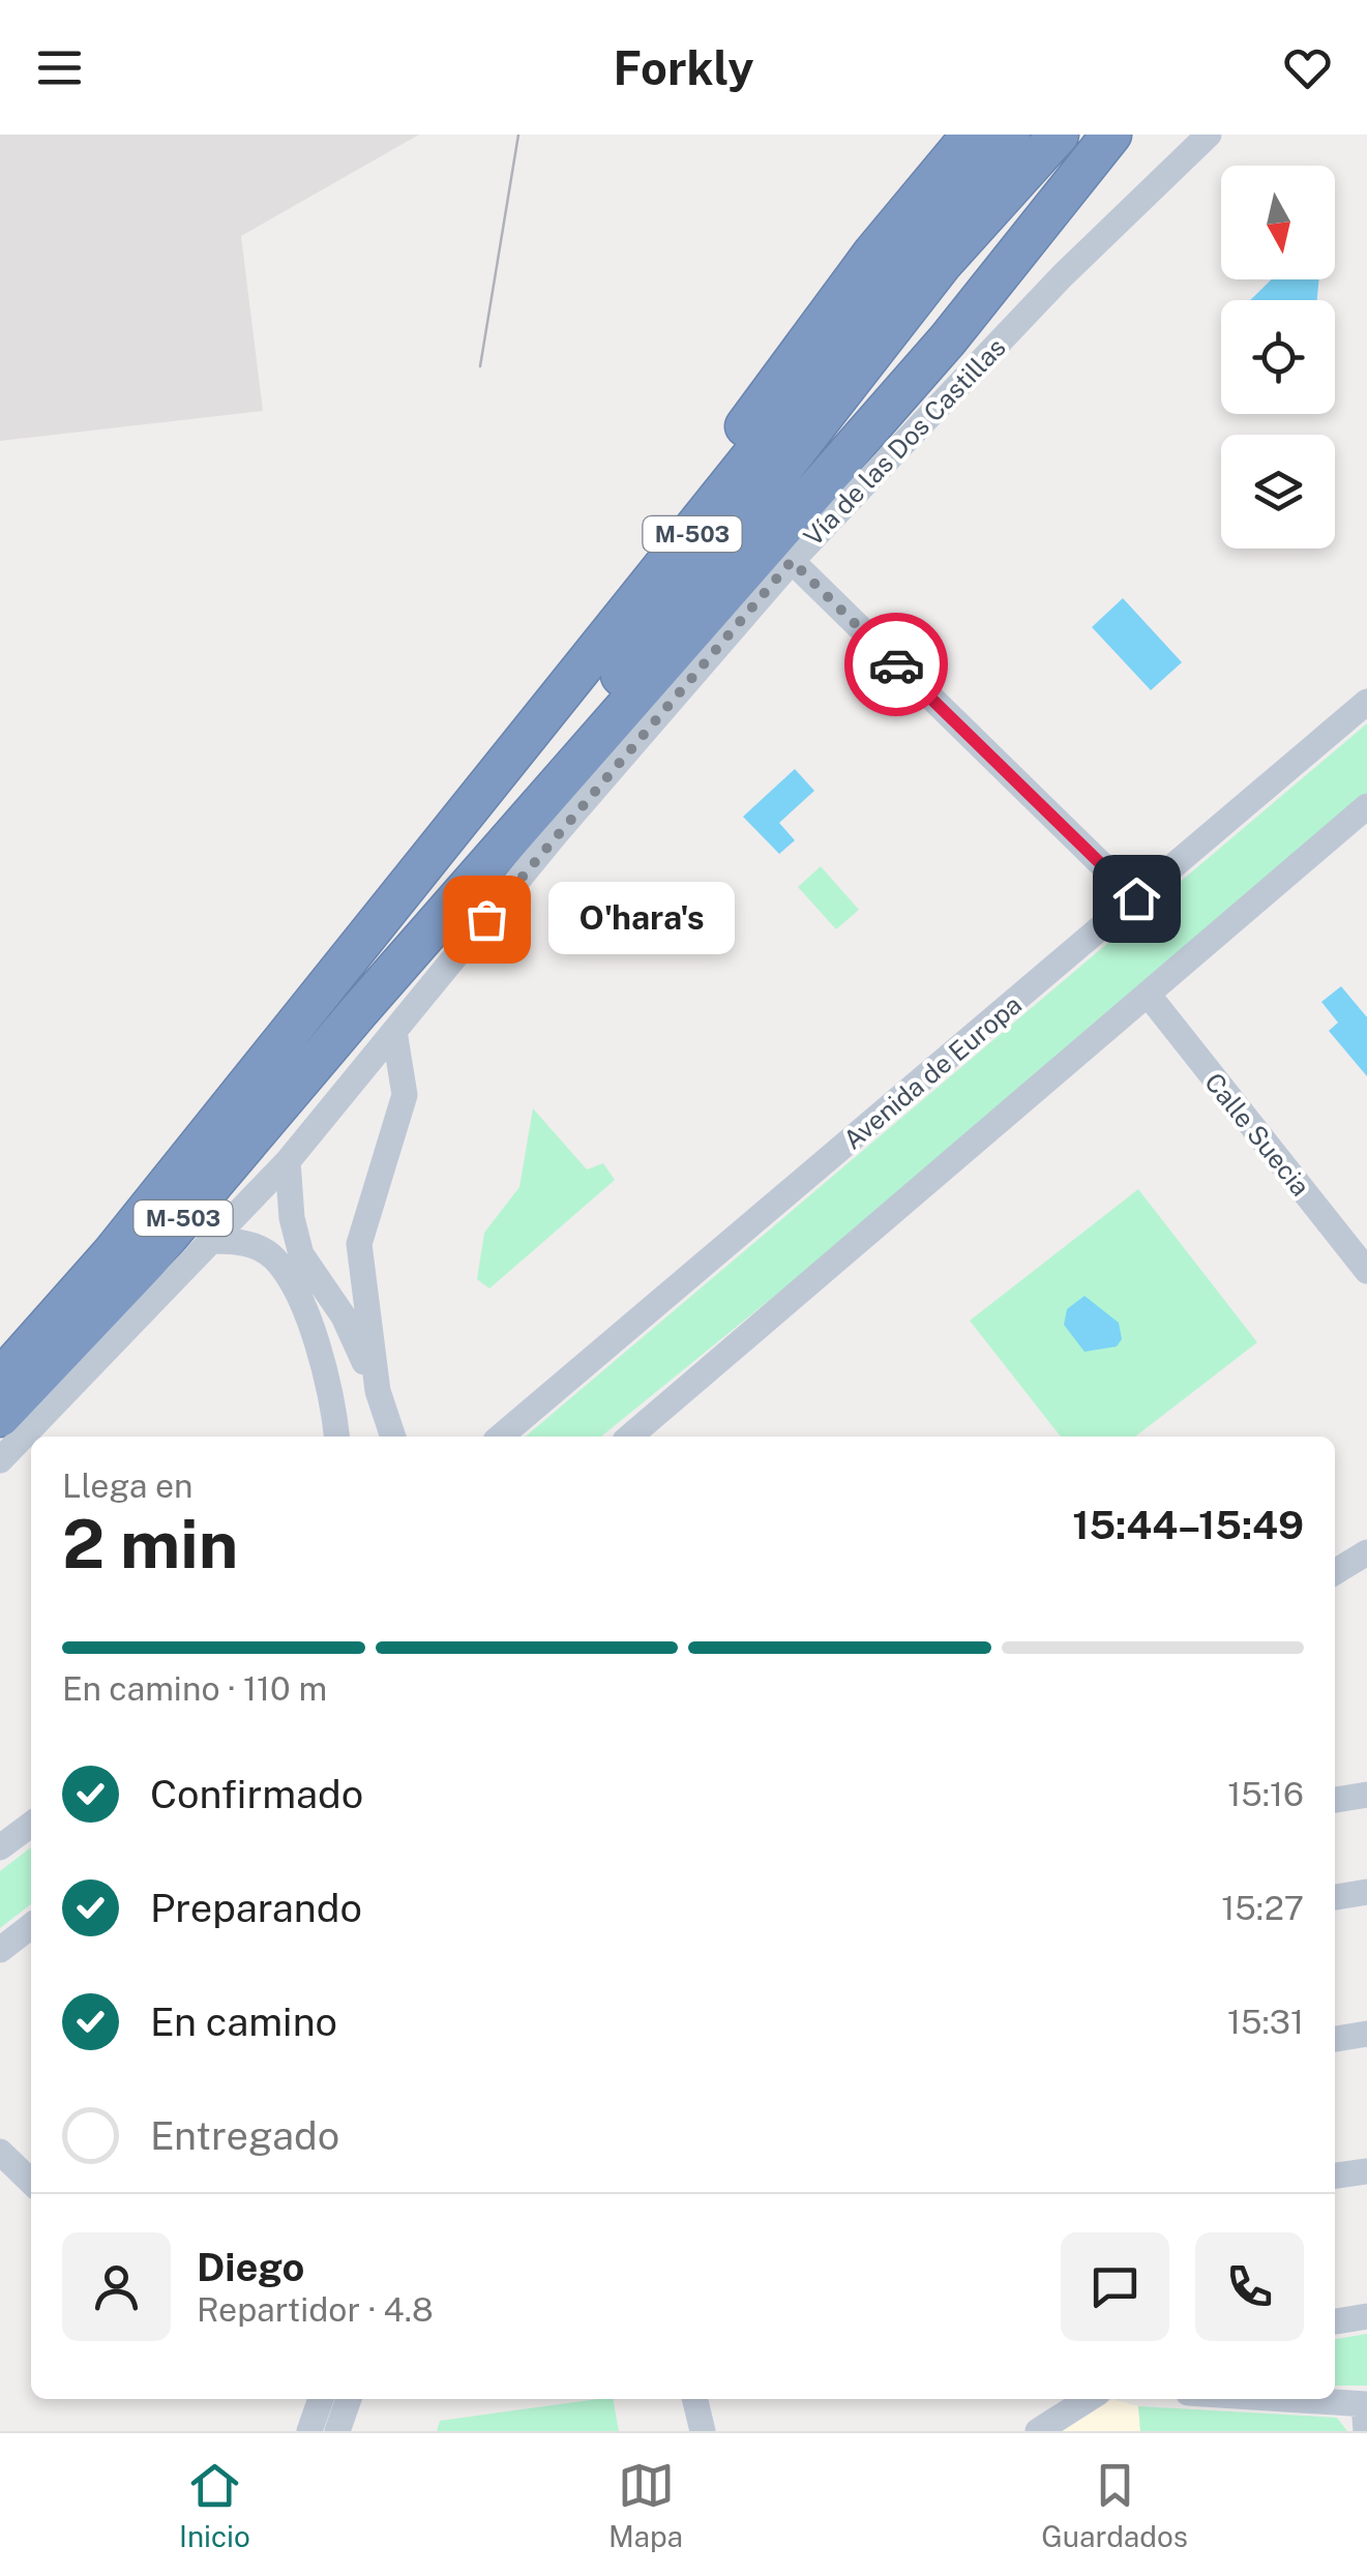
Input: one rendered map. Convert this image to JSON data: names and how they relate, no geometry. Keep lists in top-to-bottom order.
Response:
{
  "streets": {
    "highway": ["M-503"],
    "street": ["Vía de las Dos Castillas", "Avenida de Europa", "Calle Suecia"]
  },
  "places": ["O'hara's"],
  "north": "bottom",
  "page": {
    "header": "Forkly",
    "bubble": "O'hara's",
    "heading": ["2 min", "Llega en", "15:44–15:49"],
    "panel": ["Diego", "Repartidor · 4.8"],
    "bar": "En camino · 110 m",
    "list": [
      ["Confirmado", "15:16"],
      ["Preparando", "15:27"],
      ["En camino", "15:31"],
      "Entregado"
    ],
    "tabs": ["Inicio", "Mapa", "Guardados"]
  }
}
